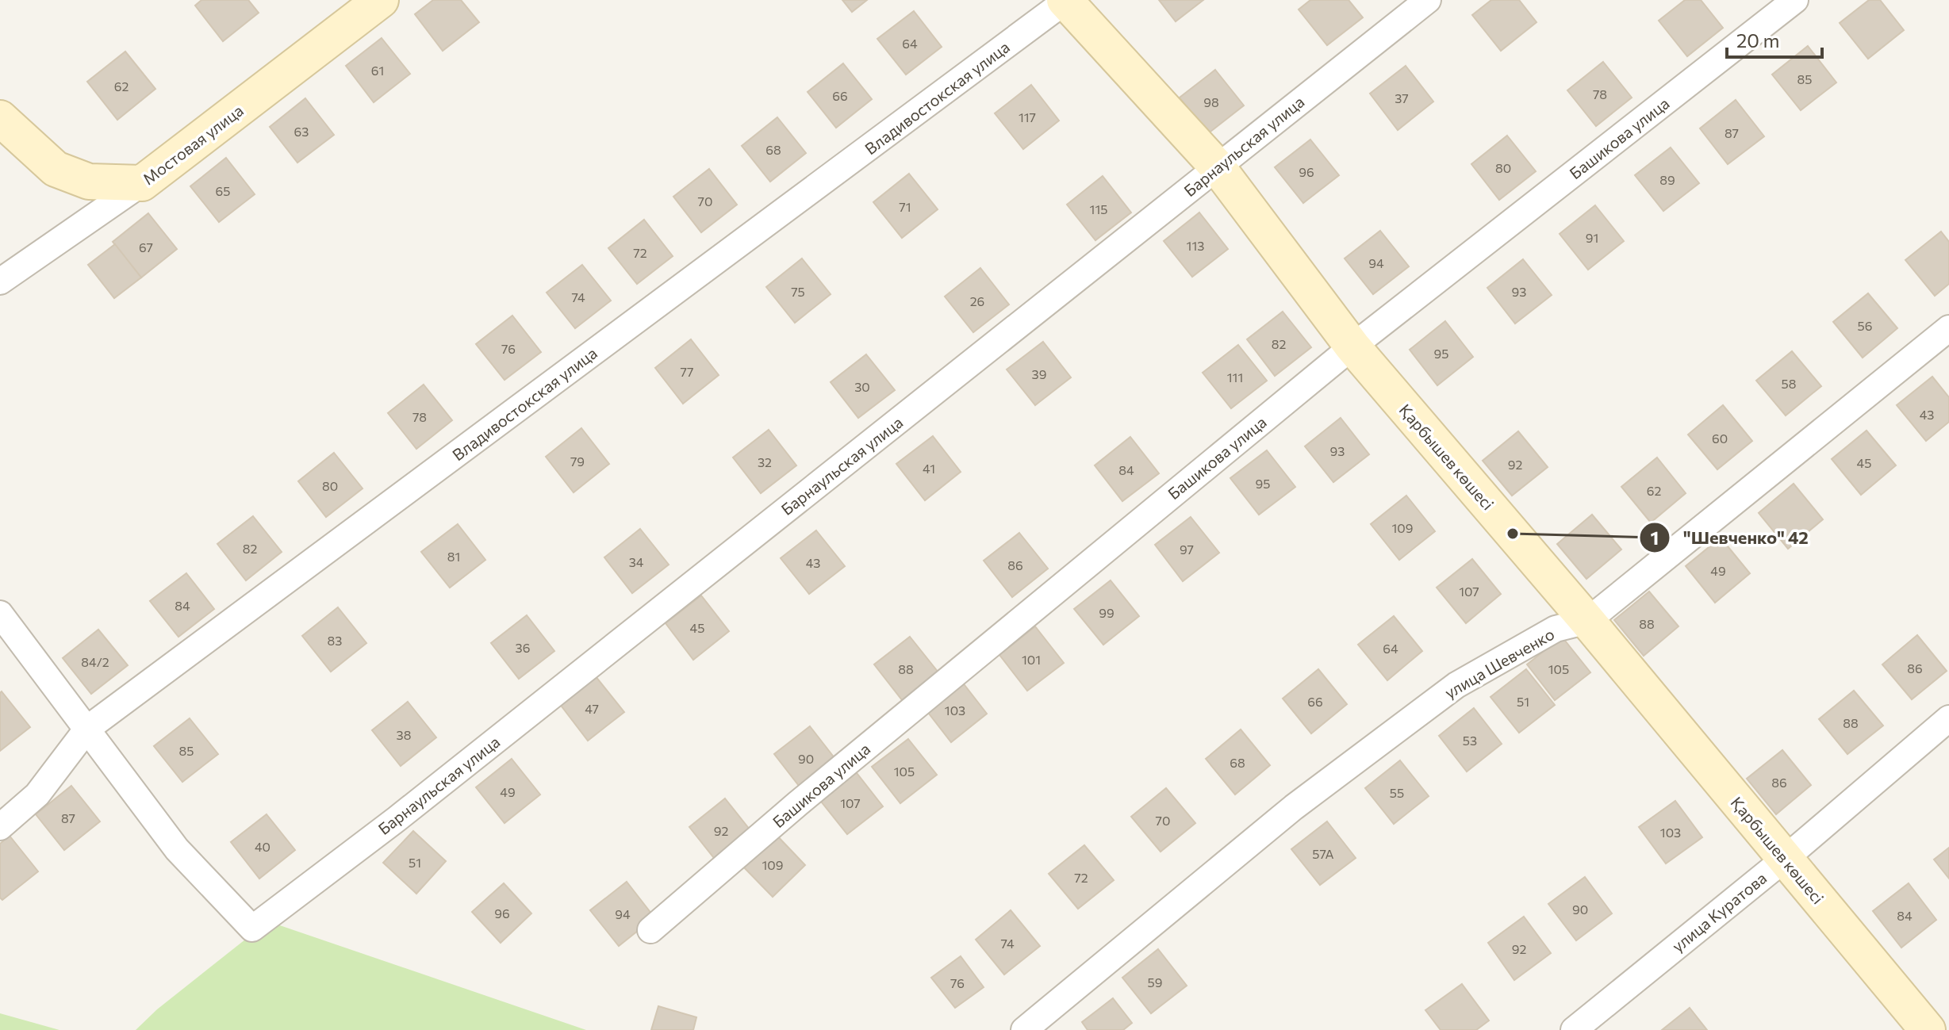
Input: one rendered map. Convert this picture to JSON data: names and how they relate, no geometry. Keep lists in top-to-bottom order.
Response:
{
  "streets": {
    "main road": ["Мостовая улица", "Қарбышев көшесі"],
    "street": [
      "Владивостокская улица",
      "Башикова улица",
      "Барнаульская улица",
      "улица Шевченко",
      "улица Куратова"
    ]
  },
  "crossings": [
    ["Владивостокская улица", "Барнаульская улица"],
    ["Владивостокская улица", "Қарбышев көшесі"],
    ["Башикова улица", "Қарбышев көшесі"],
    ["Барнаульская улица", "Қарбышев көшесі"],
    ["Қарбышев көшесі", "улица Шевченко"],
    ["Қарбышев көшесі", "улица Куратова"]
  ],
  "places": ["\"Шевченко\" 42"],
  "house_numbers": [
    "64",
    "61",
    "85",
    "62",
    "78",
    "66",
    "37",
    "98",
    "117",
    "63",
    "87",
    "68",
    "80",
    "96",
    "89",
    "65",
    "70",
    "71",
    "115",
    "91",
    "113",
    "67",
    "72",
    "94",
    "75",
    "93",
    "74",
    "26",
    "56",
    "82",
    "76",
    "95",
    "77",
    "39",
    "111",
    "58",
    "30",
    "43",
    "78",
    "60",
    "93",
    "79",
    "32",
    "45",
    "92",
    "41",
    "84",
    "95",
    "80",
    "62",
    "109",
    "82",
    "97",
    "81",
    "34",
    "43",
    "86",
    "49",
    "107",
    "84",
    "99",
    "88",
    "45",
    "83",
    "36",
    "64",
    "101",
    "84/2",
    "86",
    "88",
    "105",
    "66",
    "51",
    "47",
    "103",
    "88",
    "38",
    "53",
    "85",
    "90",
    "68",
    "105",
    "86",
    "49",
    "55",
    "107",
    "87",
    "70",
    "92",
    "103",
    "40",
    "57А",
    "51",
    "109",
    "72",
    "90",
    "96",
    "94",
    "84",
    "74",
    "92",
    "59",
    "76"
  ],
  "scale_bar": "20 m"
}
